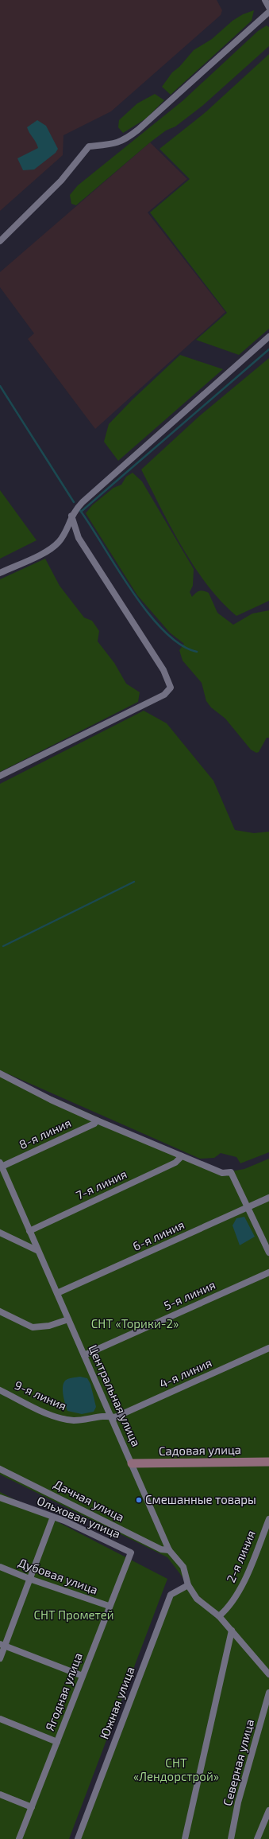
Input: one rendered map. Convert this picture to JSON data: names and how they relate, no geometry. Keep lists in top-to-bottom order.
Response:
{
  "streets": {
    "street": [
      "8-я линия",
      "7-я линия",
      "6-я линия",
      "5-я линия",
      "4-я линия",
      "9-я линия",
      "Центральная улица",
      "Садовая улица",
      "Дачная улица",
      "Ольховая улица",
      "2-я линия",
      "Дубовая улица",
      "Ягодная улица",
      "Южная улица",
      "Северная улица"
    ]
  },
  "crossings": [
    ["8-я линия", "Центральная улица"],
    ["7-я линия", "Центральная улица"],
    ["6-я линия", "Центральная улица"],
    ["5-я линия", "Центральная улица"],
    ["4-я линия", "9-я линия"],
    ["4-я линия", "Центральная улица"],
    ["9-я линия", "Центральная улица"],
    ["Центральная улица", "Садовая улица"],
    ["Центральная улица", "Дачная улица"],
    ["Центральная улица", "2-я линия"],
    ["Центральная улица", "Южная улица"],
    ["Ольховая улица", "Ягодная улица"],
    ["Дубовая улица", "Ягодная улица"]
  ],
  "parks": ["СНТ «Торики-2»", "СНТ Прометей", "СНТ «Лендорстрой»"],
  "places": ["Смешанные товары"]
}
